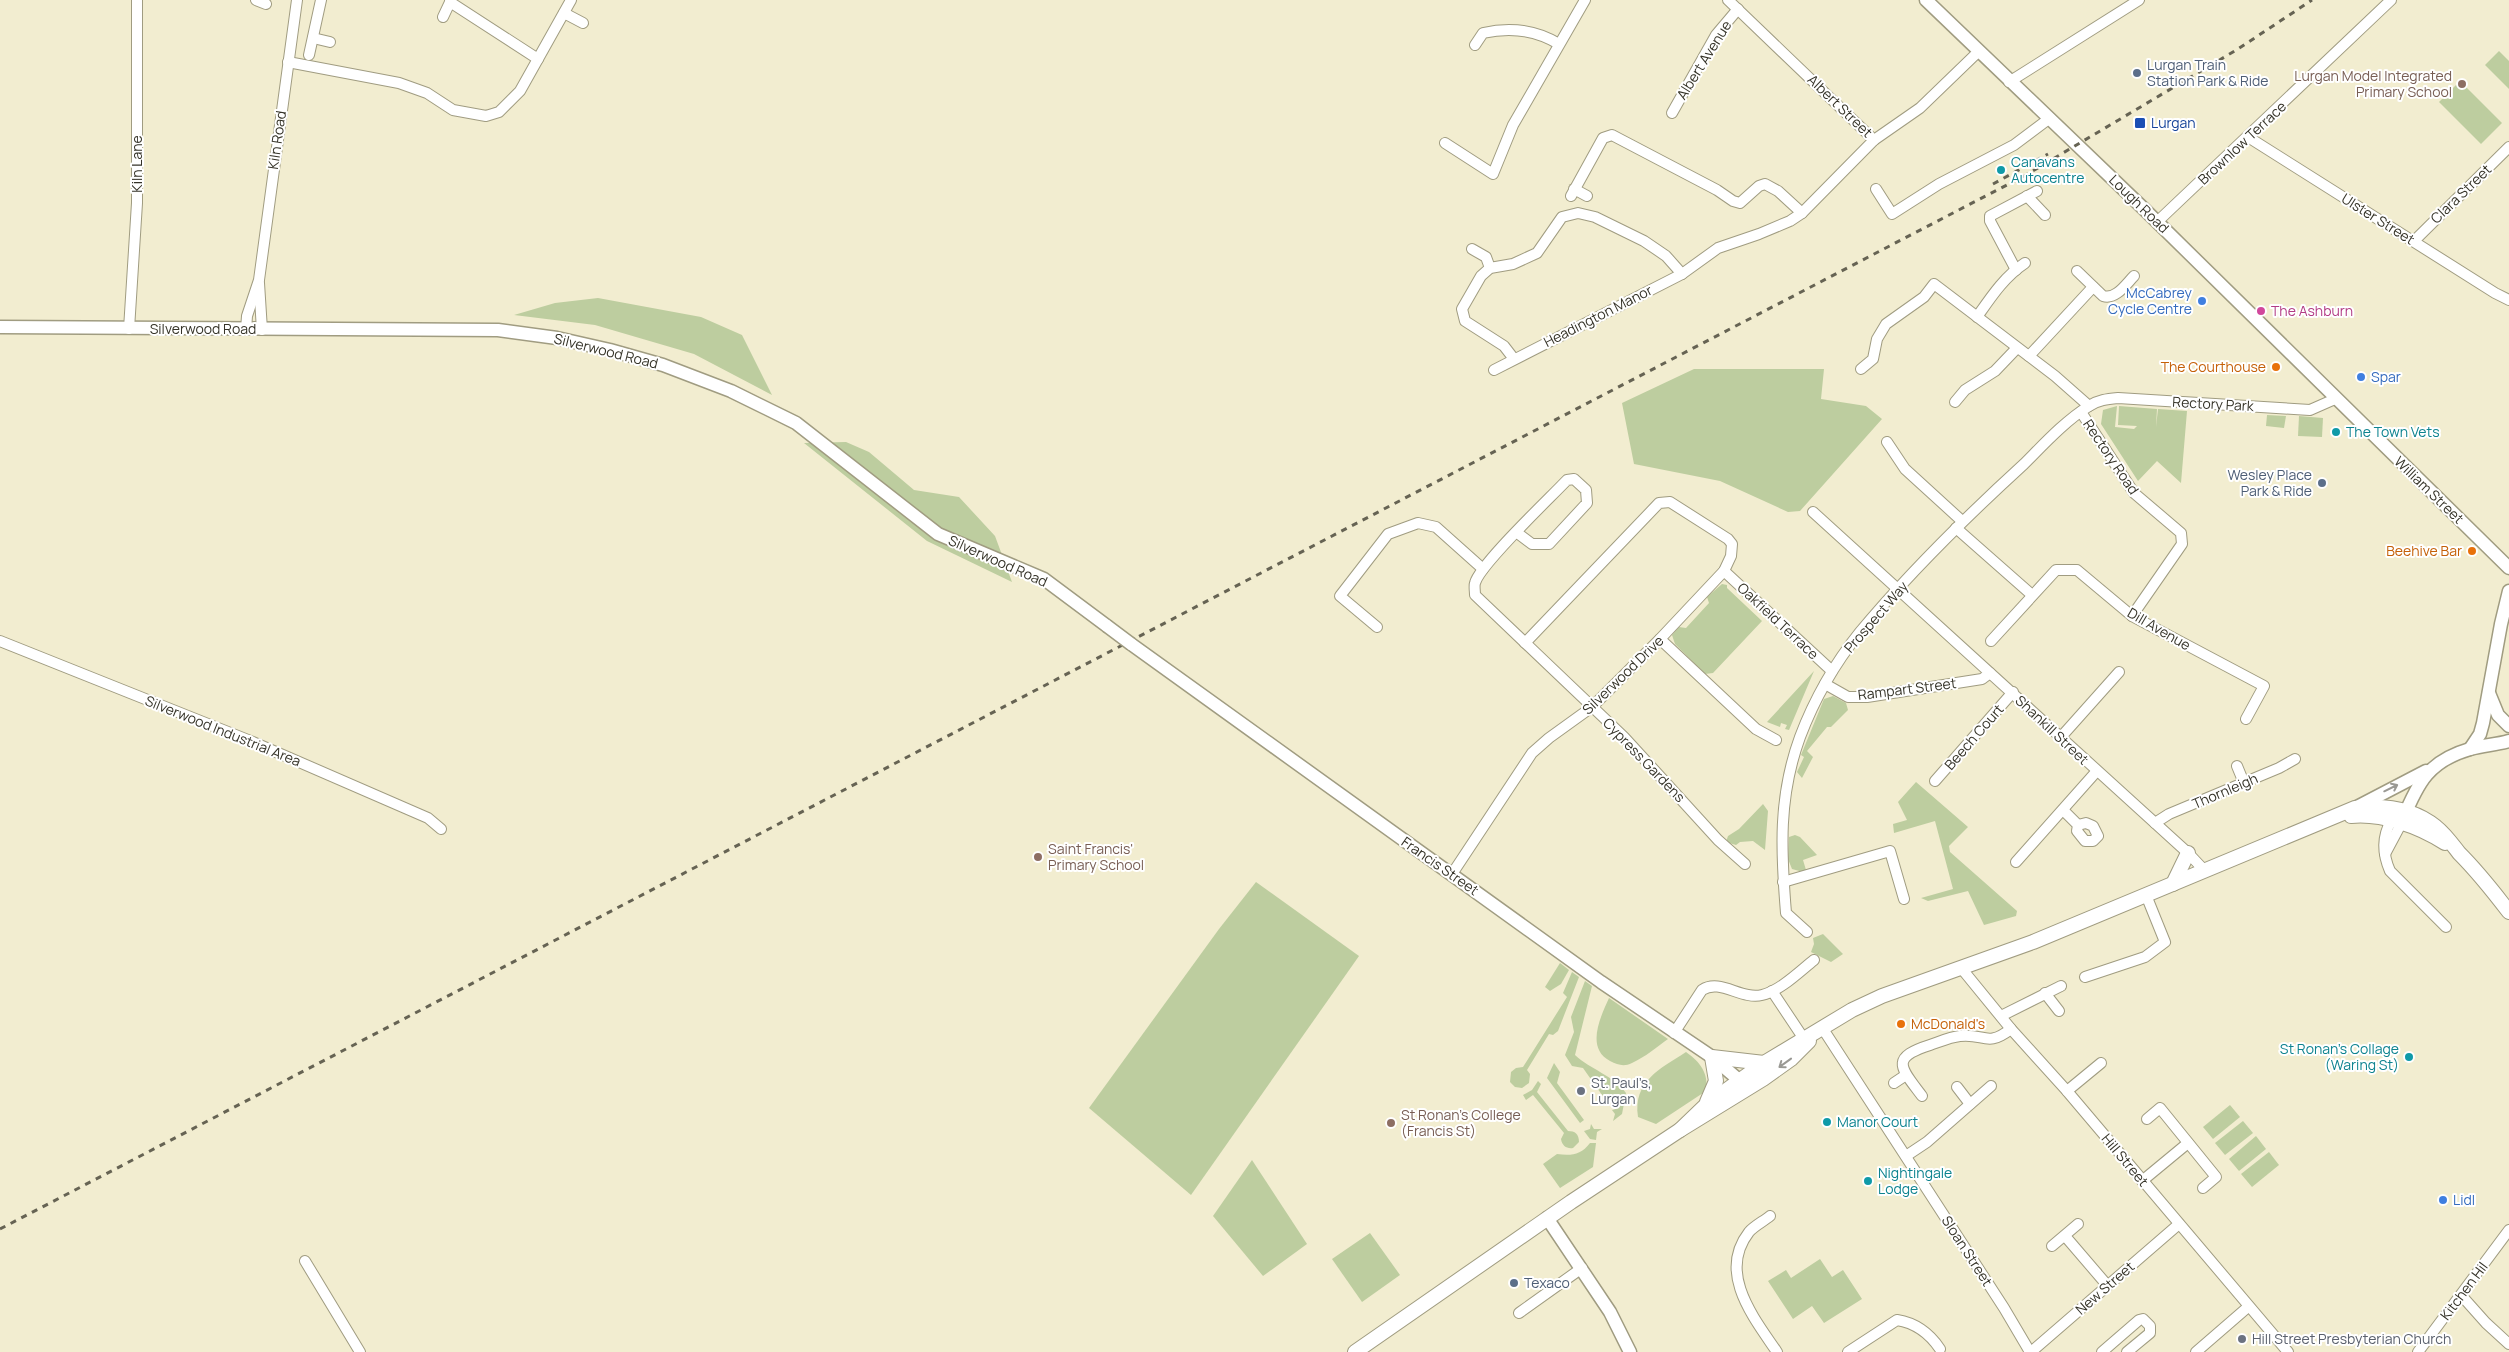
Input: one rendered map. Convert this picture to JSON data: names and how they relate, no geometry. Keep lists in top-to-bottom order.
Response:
{
  "streets": {
    "main road": [
      "Lough Road",
      "Silverwood Road",
      "William Street",
      "Francis Street"
    ],
    "street": [
      "Albert Avenue",
      "Albert Street",
      "Kiln Road",
      "Brownlow Terrace",
      "Kiln Lane",
      "Clara Street",
      "Ulster Street",
      "Headington Manor",
      "Rectory Park",
      "Rectory Road",
      "Prospect Way",
      "Oakfield Terrace",
      "Dill Avenue",
      "Silverwood Drive",
      "Rampart Street",
      "Shankill Street",
      "Silverwood Industrial Area",
      "Beech Court",
      "Cypress Gardens",
      "Thornleigh",
      "Hill Street",
      "Sloan Street",
      "New Street",
      "Kitchen Hil"
    ]
  },
  "crossings": [
    ["Albert Avenue", "Albert Street"],
    ["Albert Street", "Lough Road"],
    ["Albert Street", "Headington Manor"],
    ["Kiln Road", "Silverwood Road"],
    ["Brownlow Terrace", "Lough Road"],
    ["Brownlow Terrace", "Ulster Street"],
    ["Kiln Lane", "Silverwood Road"],
    ["Clara Street", "Ulster Street"],
    ["Lough Road", "Rectory Park"],
    ["Lough Road", "William Street"],
    ["Silverwood Road", "Francis Street"],
    ["Rectory Park", "Rectory Road"],
    ["Rectory Park", "Prospect Way"],
    ["Rectory Road", "Prospect Way"],
    ["Rectory Road", "Dill Avenue"],
    ["Prospect Way", "Oakfield Terrace"],
    ["Prospect Way", "Rampart Street"],
    ["Prospect Way", "Shankill Street"],
    ["Oakfield Terrace", "Silverwood Drive"],
    ["Silverwood Drive", "Cypress Gardens"],
    ["Silverwood Drive", "Francis Street"],
    ["Rampart Street", "Shankill Street"],
    ["Shankill Street", "Beech Court"],
    ["Shankill Street", "Thornleigh"],
    ["Hill Street", "New Street"],
    ["Sloan Street", "New Street"]
  ],
  "places": {
    "other": [
      "Lurgan Train Station Park & Ride",
      "Lurgan Model Integrated Primary School",
      "Canavans Autocentre",
      "McCabrey Cycle Centre",
      "The Ashburn",
      "The Courthouse",
      "Spar",
      "The Town Vets",
      "Wesley Place Park & Ride",
      "Beehive Bar",
      "Saint Francis' Primary School",
      "McDonald's",
      "St Ronan's Collage (Waring St)",
      "St. Paul’s, Lurgan",
      "Manor Court",
      "St Ronan's College (Francis St)",
      "Nightingale Lodge",
      "Lidl",
      "Texaco",
      "Hill Street Presbyterian Church"
    ],
    "transit": ["Lurgan"]
  }
}
